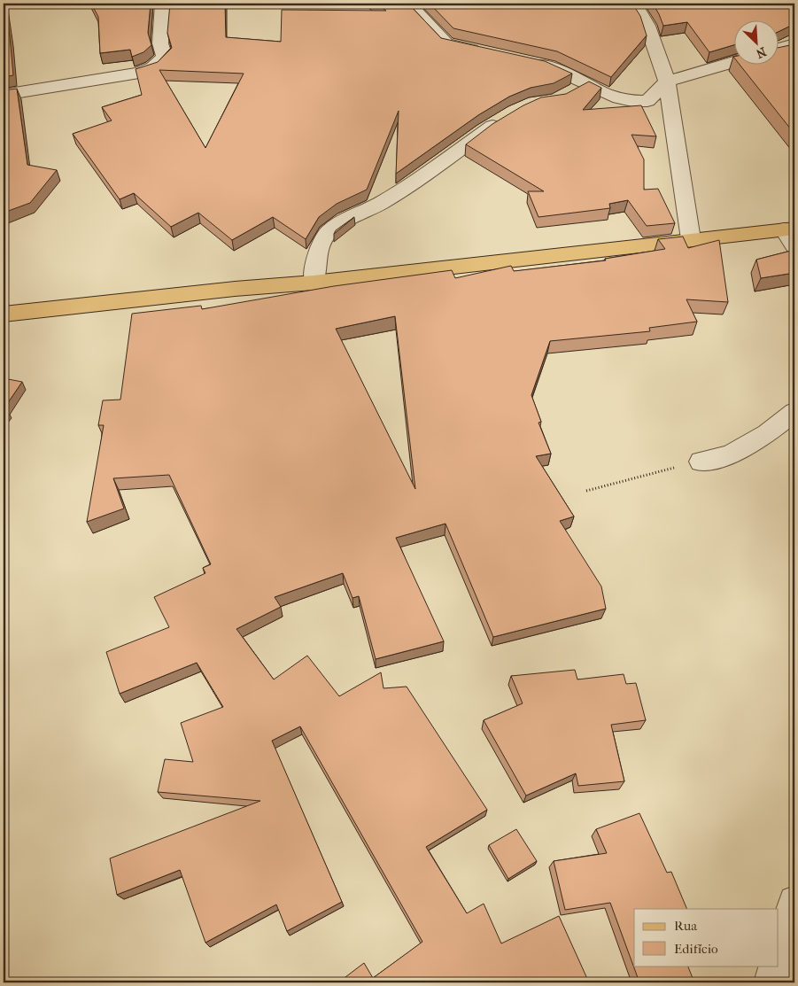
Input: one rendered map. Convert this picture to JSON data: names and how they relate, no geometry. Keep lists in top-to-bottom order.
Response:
{
  "legend": ["Rua", "Edifício"],
  "north": "bottom right"
}
